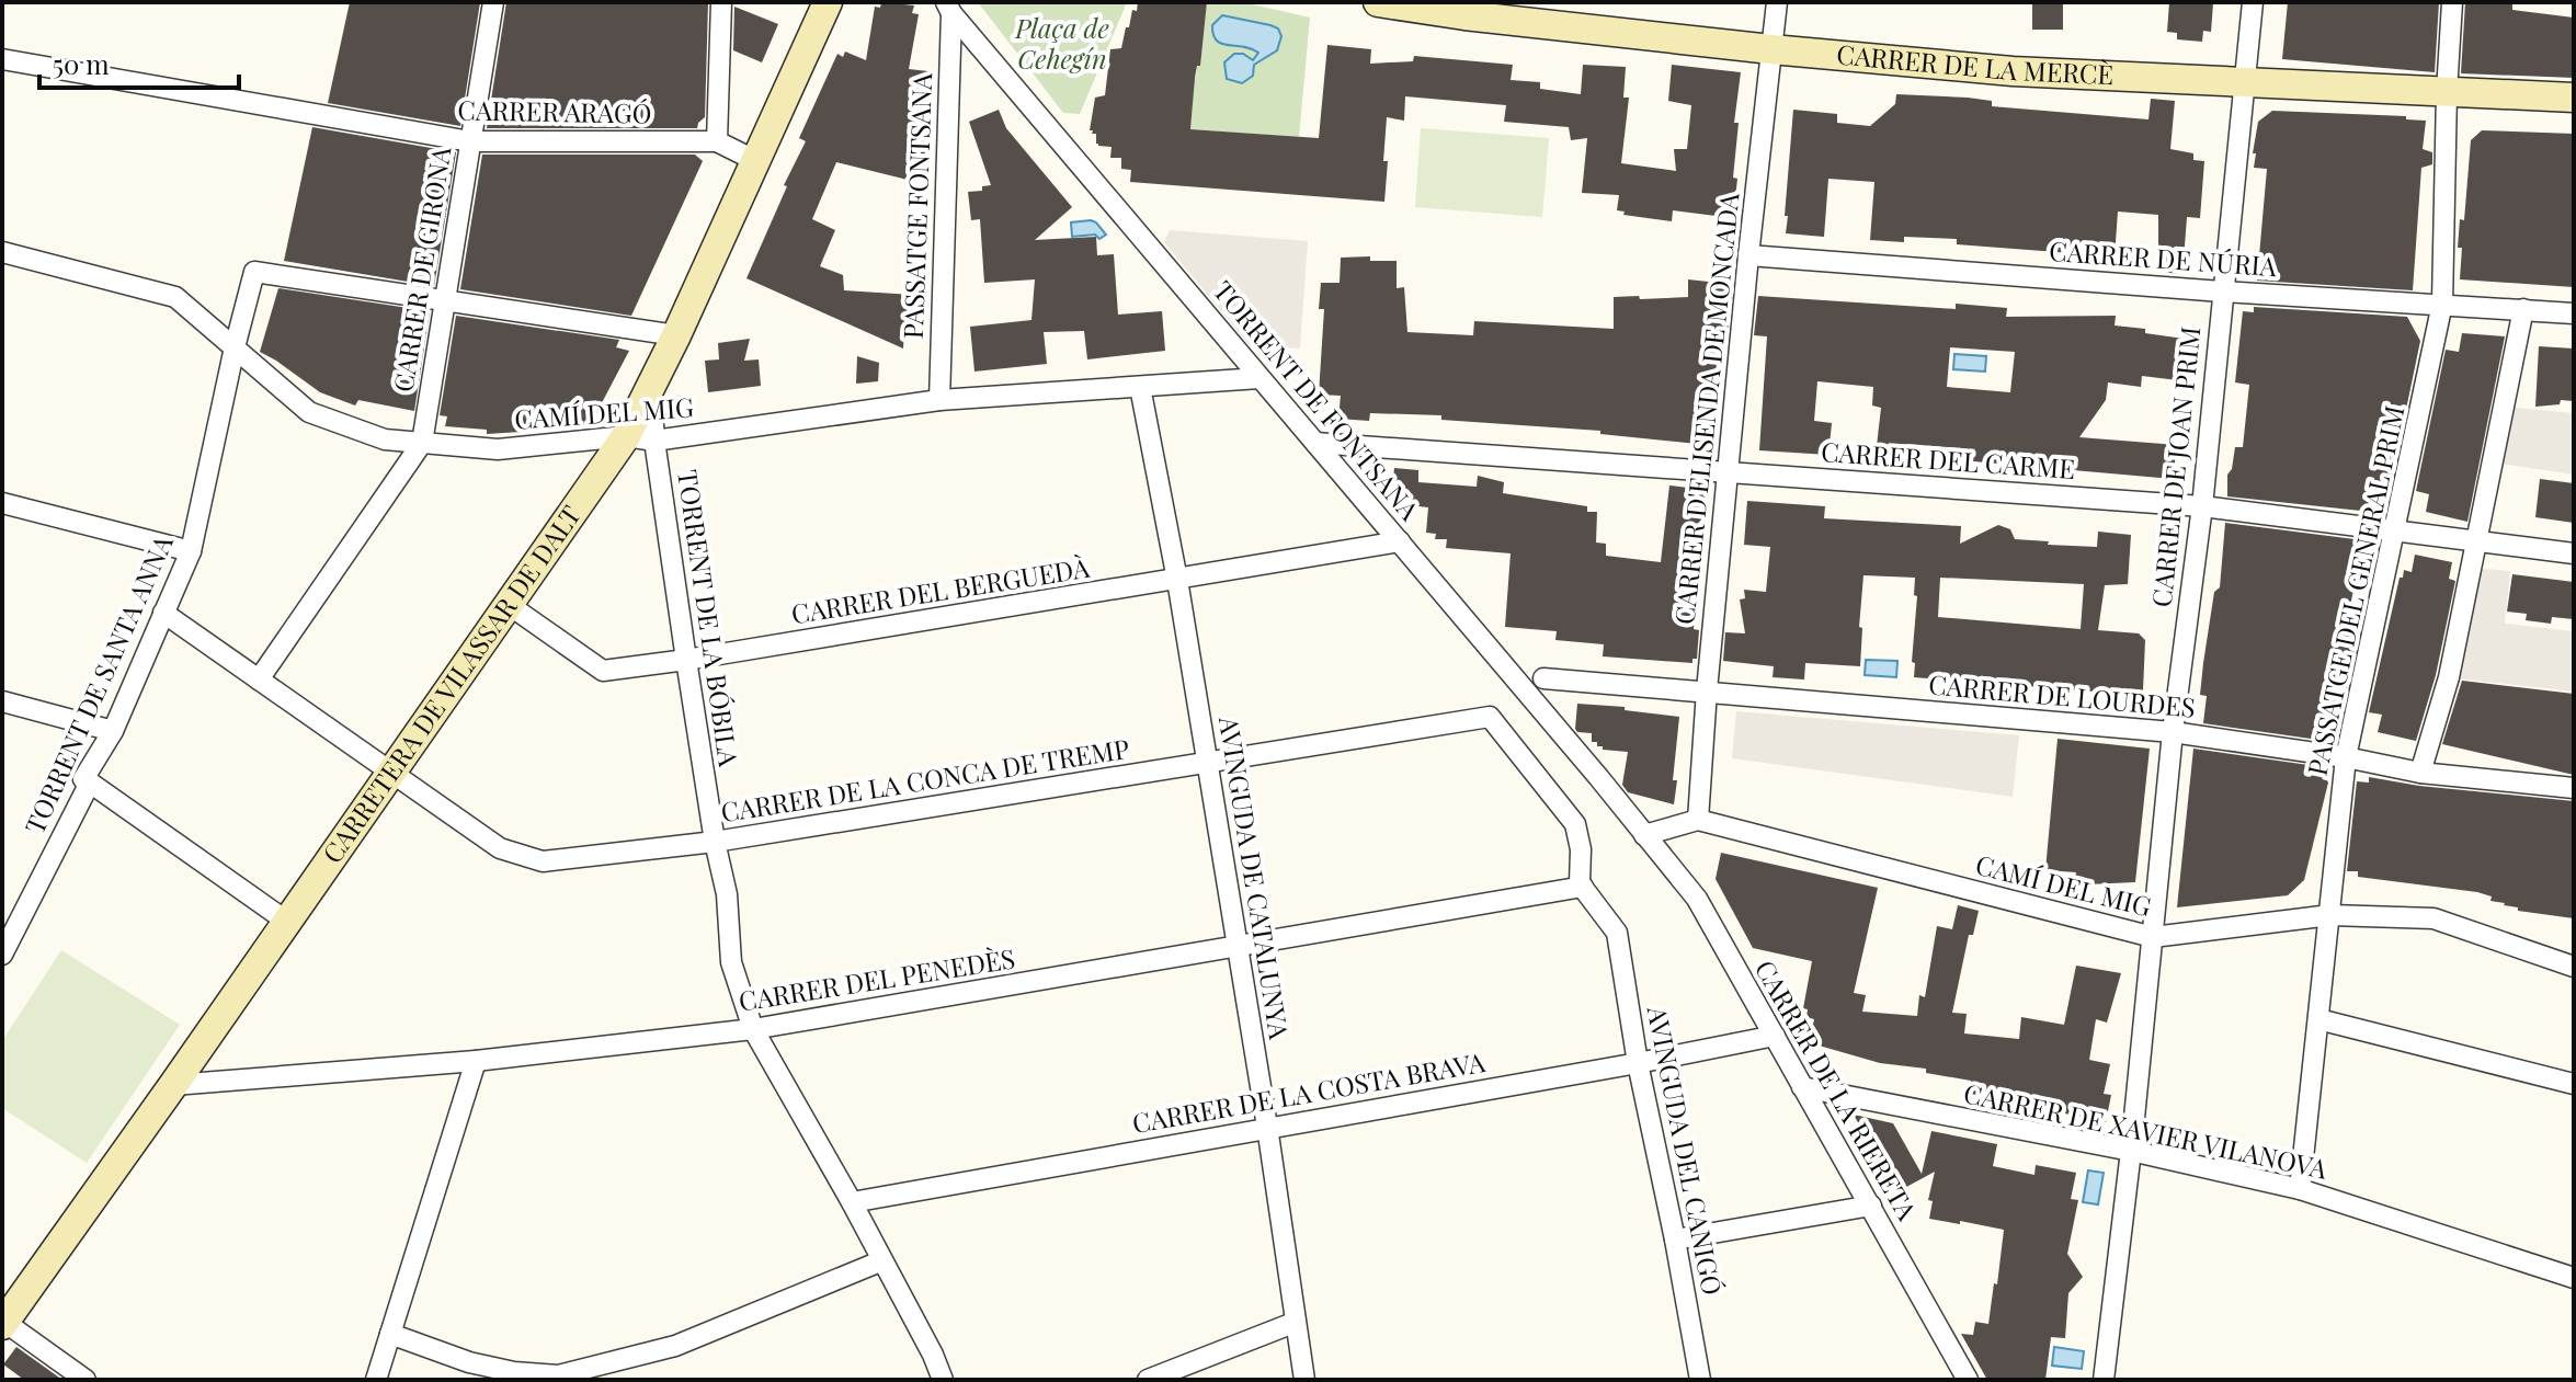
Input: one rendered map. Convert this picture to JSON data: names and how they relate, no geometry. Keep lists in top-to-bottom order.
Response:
{
  "streets": {
    "street": [
      "CARRER DE LA MERCÈ",
      "CARRER ARAGÓ",
      "PASSATGE FONTSANA",
      "CARRER DE NÚRIA",
      "CARRER DE GIRONA",
      "TORRENT DE FONTSANA",
      "CARRER D'ELISENDA DE MONCADA",
      "CAMÍ DEL MIG",
      "CARRER DEL CARME",
      "CARRER DE JOAN PRIM",
      "PASSATGE DEL GENERAL PRIM",
      "CARRER DEL BERGUEDÀ",
      "TORRENT DE LA BÓBILA",
      "TORRENT DE SANTA ANNA",
      "CARRETERA DE VILASSAR DE DALT",
      "CARRER DE LOURDES",
      "CARRER DE LA CONCA DE TREMP",
      "AVINGUDA DE CATALUNYA",
      "CARRER DEL PENEDÈS",
      "CARRER DE LA RIERETA",
      "CARRER DE LA COSTA BRAVA",
      "CARRER DE XAVIER VILANOVA",
      "AVINGUDA DEL CANIGÓ"
    ]
  },
  "crossings": [
    ["CARRER DE LA MERCÈ", "CARRER D'ELISENDA DE MONCADA"],
    ["CARRER DE LA MERCÈ", "CARRER DE JOAN PRIM"],
    ["CARRER DE LA MERCÈ", "PASSATGE DEL GENERAL PRIM"],
    ["CARRER ARAGÓ", "CARRER DE GIRONA"],
    ["CARRER ARAGÓ", "CARRETERA DE VILASSAR DE DALT"],
    ["PASSATGE FONTSANA", "TORRENT DE FONTSANA"],
    ["PASSATGE FONTSANA", "CAMÍ DEL MIG"],
    ["CARRER DE NÚRIA", "CARRER D'ELISENDA DE MONCADA"],
    ["CARRER DE NÚRIA", "CARRER DE JOAN PRIM"],
    ["CARRER DE NÚRIA", "PASSATGE DEL GENERAL PRIM"],
    ["CARRER DE GIRONA", "CAMÍ DEL MIG"],
    ["CARRER DE GIRONA", "TORRENT DE SANTA ANNA"],
    ["TORRENT DE FONTSANA", "CAMÍ DEL MIG"],
    ["TORRENT DE FONTSANA", "CARRER DEL CARME"],
    ["TORRENT DE FONTSANA", "CARRER DEL BERGUEDÀ"],
    ["TORRENT DE FONTSANA", "CARRER DE LA RIERETA"],
    ["CARRER D'ELISENDA DE MONCADA", "CAMÍ DEL MIG"],
    ["CARRER D'ELISENDA DE MONCADA", "CARRER DEL CARME"],
    ["CARRER D'ELISENDA DE MONCADA", "CARRER DE LOURDES"],
    ["CAMÍ DEL MIG", "CARRER DE JOAN PRIM"],
    ["CAMÍ DEL MIG", "PASSATGE DEL GENERAL PRIM"],
    ["CAMÍ DEL MIG", "TORRENT DE LA BÓBILA"],
    ["CAMÍ DEL MIG", "TORRENT DE SANTA ANNA"],
    ["CAMÍ DEL MIG", "CARRETERA DE VILASSAR DE DALT"],
    ["CAMÍ DEL MIG", "AVINGUDA DE CATALUNYA"],
    ["CARRER DEL CARME", "CARRER DE JOAN PRIM"],
    ["CARRER DEL CARME", "PASSATGE DEL GENERAL PRIM"],
    ["CARRER DE JOAN PRIM", "CARRER DE LOURDES"],
    ["CARRER DE JOAN PRIM", "CARRER DE XAVIER VILANOVA"],
    ["PASSATGE DEL GENERAL PRIM", "CARRER DE LOURDES"],
    ["PASSATGE DEL GENERAL PRIM", "CARRER DE XAVIER VILANOVA"],
    ["CARRER DEL BERGUEDÀ", "TORRENT DE LA BÓBILA"],
    ["CARRER DEL BERGUEDÀ", "CARRETERA DE VILASSAR DE DALT"],
    ["CARRER DEL BERGUEDÀ", "AVINGUDA DE CATALUNYA"],
    ["TORRENT DE LA BÓBILA", "CARRETERA DE VILASSAR DE DALT"],
    ["TORRENT DE LA BÓBILA", "CARRER DE LA CONCA DE TREMP"],
    ["TORRENT DE LA BÓBILA", "CARRER DEL PENEDÈS"],
    ["TORRENT DE LA BÓBILA", "CARRER DE LA COSTA BRAVA"],
    ["TORRENT DE SANTA ANNA", "CARRER DE LA CONCA DE TREMP"],
    ["CARRETERA DE VILASSAR DE DALT", "CARRER DE LA CONCA DE TREMP"],
    ["CARRETERA DE VILASSAR DE DALT", "CARRER DEL PENEDÈS"],
    ["CARRER DE LA CONCA DE TREMP", "AVINGUDA DE CATALUNYA"],
    ["CARRER DE LA CONCA DE TREMP", "CARRER DEL PENEDÈS"],
    ["CARRER DE LA CONCA DE TREMP", "AVINGUDA DEL CANIGÓ"],
    ["AVINGUDA DE CATALUNYA", "CARRER DEL PENEDÈS"],
    ["AVINGUDA DE CATALUNYA", "CARRER DE LA COSTA BRAVA"],
    ["CARRER DEL PENEDÈS", "AVINGUDA DEL CANIGÓ"],
    ["CARRER DE LA RIERETA", "CARRER DE LA COSTA BRAVA"],
    ["CARRER DE LA RIERETA", "CARRER DE XAVIER VILANOVA"],
    ["CARRER DE LA COSTA BRAVA", "AVINGUDA DEL CANIGÓ"]
  ],
  "parks": ["Plaça de Cehegín"],
  "scale_bar": "50 m"
}
